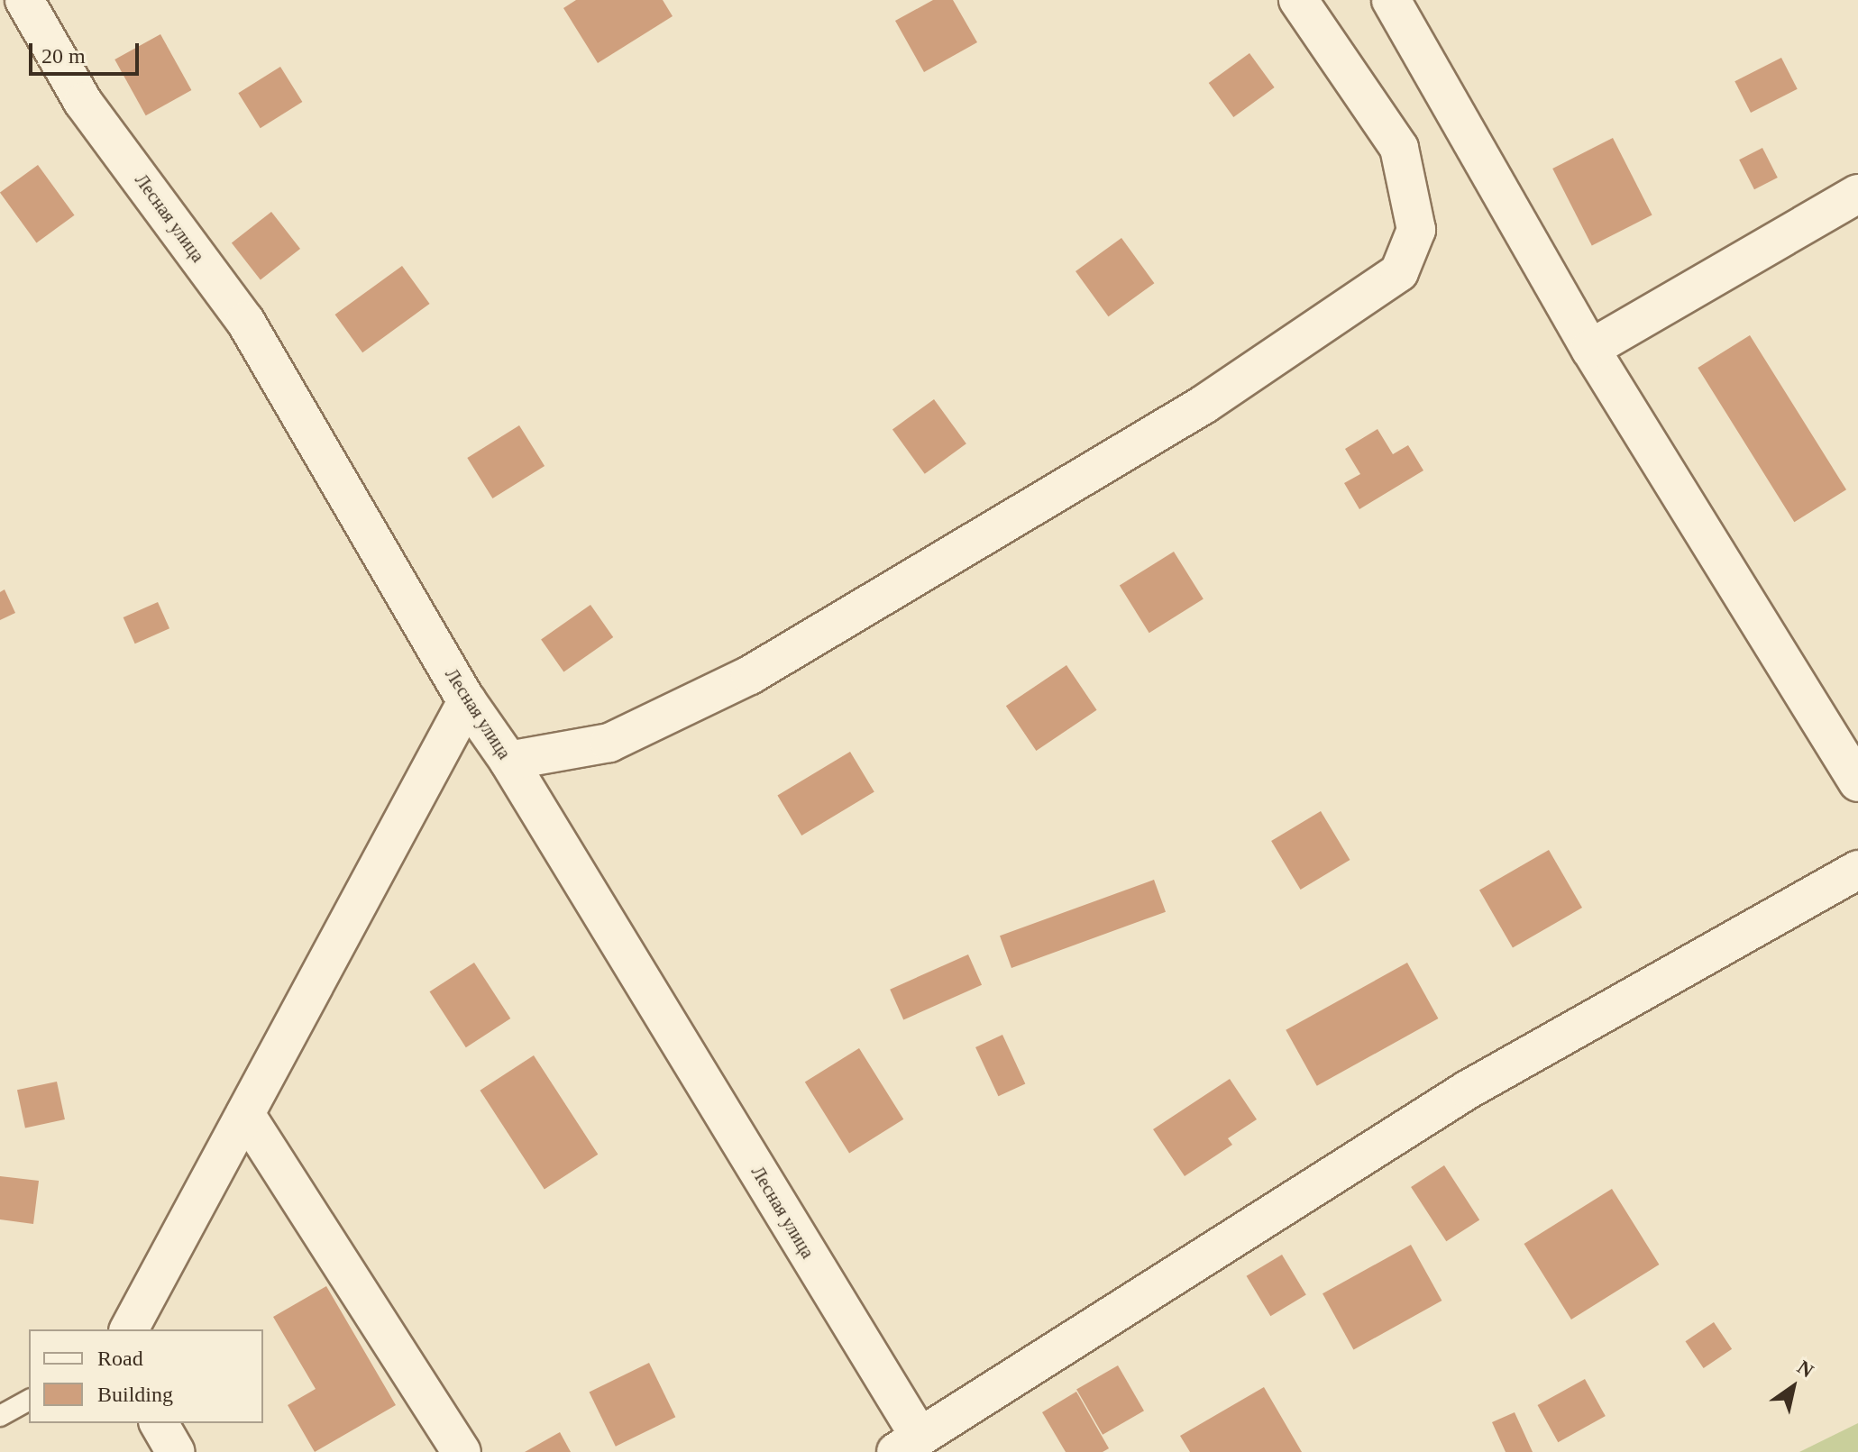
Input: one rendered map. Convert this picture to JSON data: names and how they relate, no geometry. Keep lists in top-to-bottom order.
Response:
{
  "streets": {
    "street": ["Лесная улица"]
  },
  "legend": ["Road", "Building"],
  "scale_bar": "20 m",
  "north": "top right"
}
